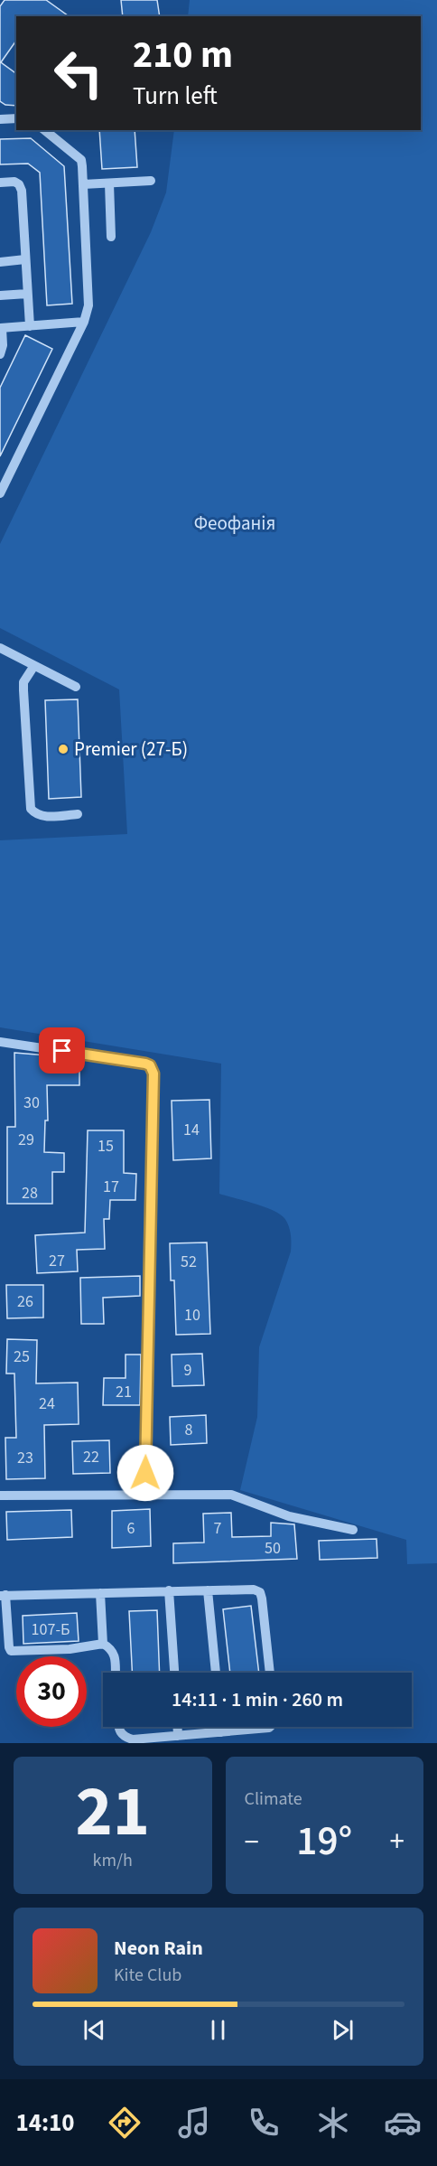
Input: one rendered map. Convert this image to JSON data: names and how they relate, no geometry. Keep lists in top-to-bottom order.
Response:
{
  "parks": ["Феофанія"],
  "places": ["Premier (27-Б)"],
  "house_numbers": [
    "30",
    "14",
    "29",
    "15",
    "17",
    "28",
    "27",
    "52",
    "26",
    "10",
    "25",
    "9",
    "21",
    "24",
    "8",
    "22",
    "23",
    "6",
    "7",
    "50",
    "107-Б"
  ],
  "page": {
    "turn": ["210 m", "Turn left"],
    "limit": "30",
    "trip": "14:11 · 1 min · 260 m",
    "tile": [
      ["21", "km/h"],
      "Climate"
    ],
    "heat": ["−", "19°", "+"],
    "song": ["Neon Rain", "Kite Club"],
    "tabs": "14:10"
  }
}
